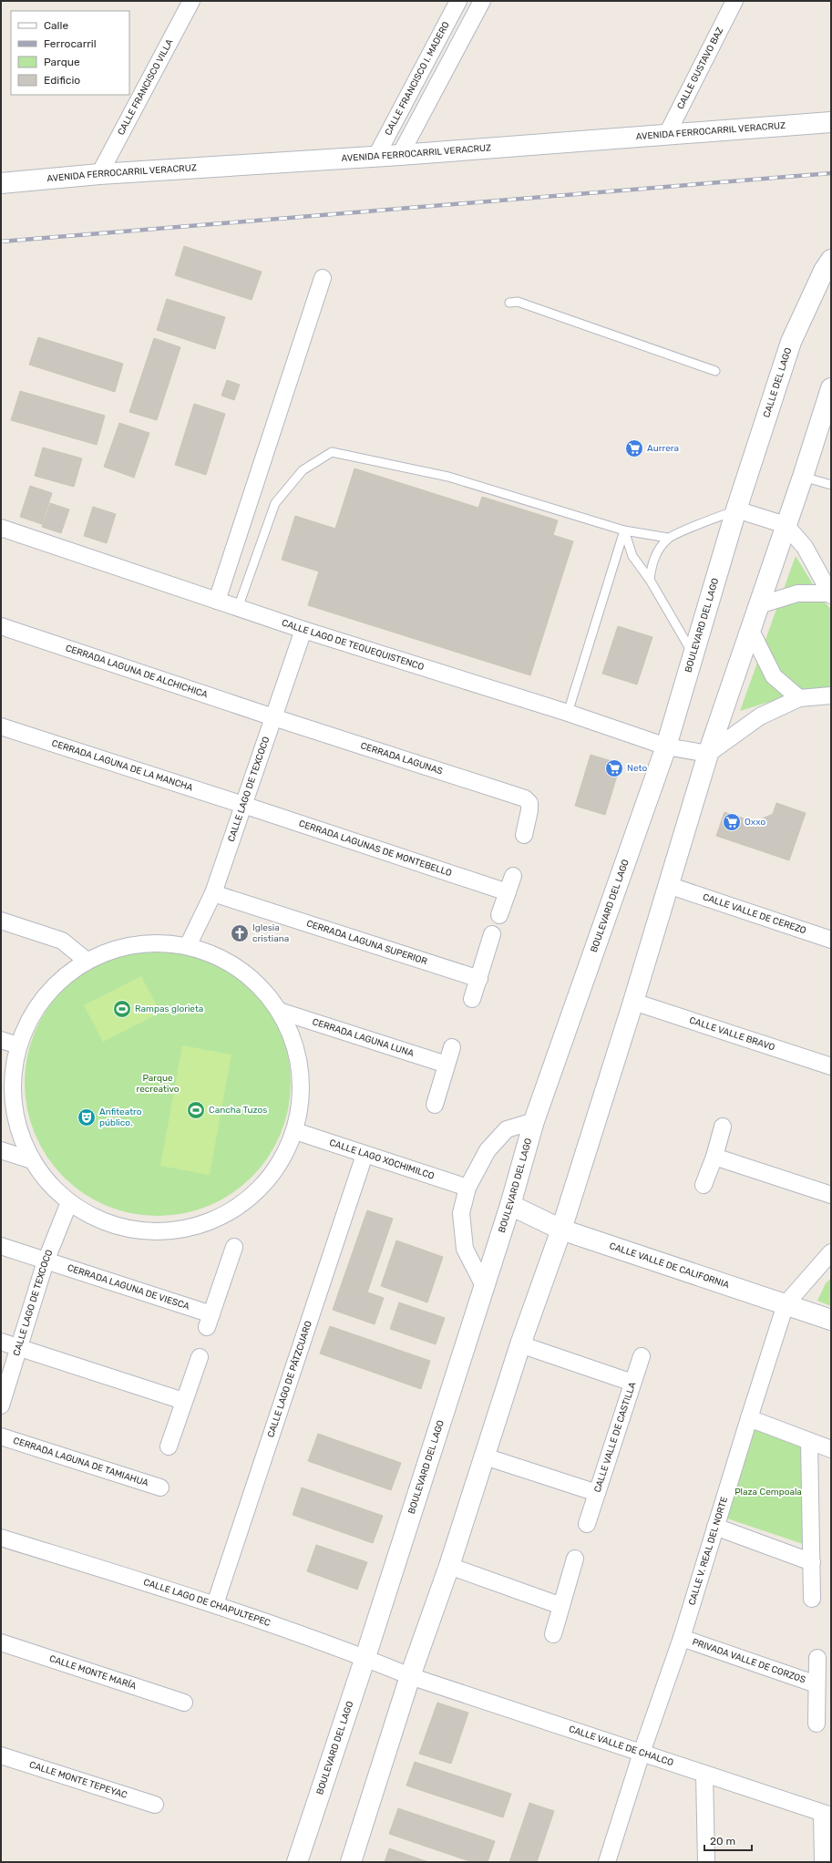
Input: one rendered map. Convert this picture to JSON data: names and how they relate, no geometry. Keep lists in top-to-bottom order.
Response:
{
  "streets": {
    "street": [
      "CALLE GUSTAVO BAZ",
      "CALLE FRANCISCO I. MADERO",
      "CALLE FRANCISCO VILLA",
      "AVENIDA FERROCARRIL VERACRUZ",
      "CALLE DEL LAGO",
      "BOULEVARD DEL LAGO",
      "CALLE LAGO DE TEQUEQUISTENCO",
      "CERRADA LAGUNA DE ALCHICHICA",
      "CERRADA LAGUNAS",
      "CERRADA LAGUNA DE LA MANCHA",
      "CALLE LAGO DE TEXCOCO",
      "CERRADA LAGUNAS DE MONTEBELLO",
      "CALLE VALLE DE CEREZO",
      "CERRADA LAGUNA SUPERIOR",
      "CALLE VALLE BRAVO",
      "CERRADA LAGUNA LUNA",
      "CALLE LAGO XOCHIMILCO",
      "CALLE VALLE DE CALIFORNIA",
      "CERRADA LAGUNA DE VIESCA",
      "CALLE LAGO DE PÁTZCUARO",
      "CALLE VALLE DE CASTILLA",
      "CERRADA LAGUNA DE TAMIAHUA",
      "CALLE V. REAL DEL NORTE",
      "CALLE LAGO DE CHAPULTEPEC",
      "PRIVADA VALLE DE CORZOS",
      "CALLE MONTE MARÍA",
      "CALLE VALLE DE CHALCO",
      "CALLE MONTE TEPEYAC"
    ]
  },
  "crossings": [
    ["CALLE GUSTAVO BAZ", "AVENIDA FERROCARRIL VERACRUZ"],
    ["CALLE FRANCISCO I. MADERO", "AVENIDA FERROCARRIL VERACRUZ"],
    ["CALLE FRANCISCO VILLA", "AVENIDA FERROCARRIL VERACRUZ"],
    ["CALLE DEL LAGO", "BOULEVARD DEL LAGO"],
    ["BOULEVARD DEL LAGO", "CALLE LAGO DE TEQUEQUISTENCO"],
    ["BOULEVARD DEL LAGO", "CALLE VALLE DE CALIFORNIA"],
    ["BOULEVARD DEL LAGO", "CALLE LAGO DE CHAPULTEPEC"],
    ["CALLE LAGO DE TEQUEQUISTENCO", "CALLE LAGO DE TEXCOCO"],
    ["CERRADA LAGUNA DE ALCHICHICA", "CERRADA LAGUNAS"],
    ["CERRADA LAGUNA DE ALCHICHICA", "CALLE LAGO DE TEXCOCO"],
    ["CERRADA LAGUNAS", "CALLE LAGO DE TEXCOCO"],
    ["CERRADA LAGUNA DE LA MANCHA", "CALLE LAGO DE TEXCOCO"],
    ["CERRADA LAGUNA DE LA MANCHA", "CERRADA LAGUNAS DE MONTEBELLO"],
    ["CALLE LAGO DE TEXCOCO", "CERRADA LAGUNAS DE MONTEBELLO"],
    ["CALLE LAGO DE TEXCOCO", "CERRADA LAGUNA SUPERIOR"],
    ["CALLE LAGO DE TEXCOCO", "CERRADA LAGUNA DE VIESCA"],
    ["CALLE LAGO XOCHIMILCO", "CALLE LAGO DE PÁTZCUARO"],
    ["CALLE VALLE DE CALIFORNIA", "CALLE V. REAL DEL NORTE"],
    ["CALLE LAGO DE PÁTZCUARO", "CALLE LAGO DE CHAPULTEPEC"],
    ["CALLE V. REAL DEL NORTE", "PRIVADA VALLE DE CORZOS"],
    ["CALLE V. REAL DEL NORTE", "CALLE VALLE DE CHALCO"],
    ["CALLE LAGO DE CHAPULTEPEC", "CALLE VALLE DE CHALCO"]
  ],
  "parks": ["Parque recreativo", "Plaza Cempoala"],
  "places": {
    "supermarket": ["Aurrera", "Neto", "Oxxo"],
    "church": ["Iglesia cristiana"],
    "sports": ["Rampas glorieta", "Cancha Tuzos"],
    "theatre": ["Anfiteatro público."]
  },
  "legend": [
    "Calle",
    "Ferrocarril",
    "Parque",
    "Edificio"
  ],
  "scale_bar": "20 m"
}
